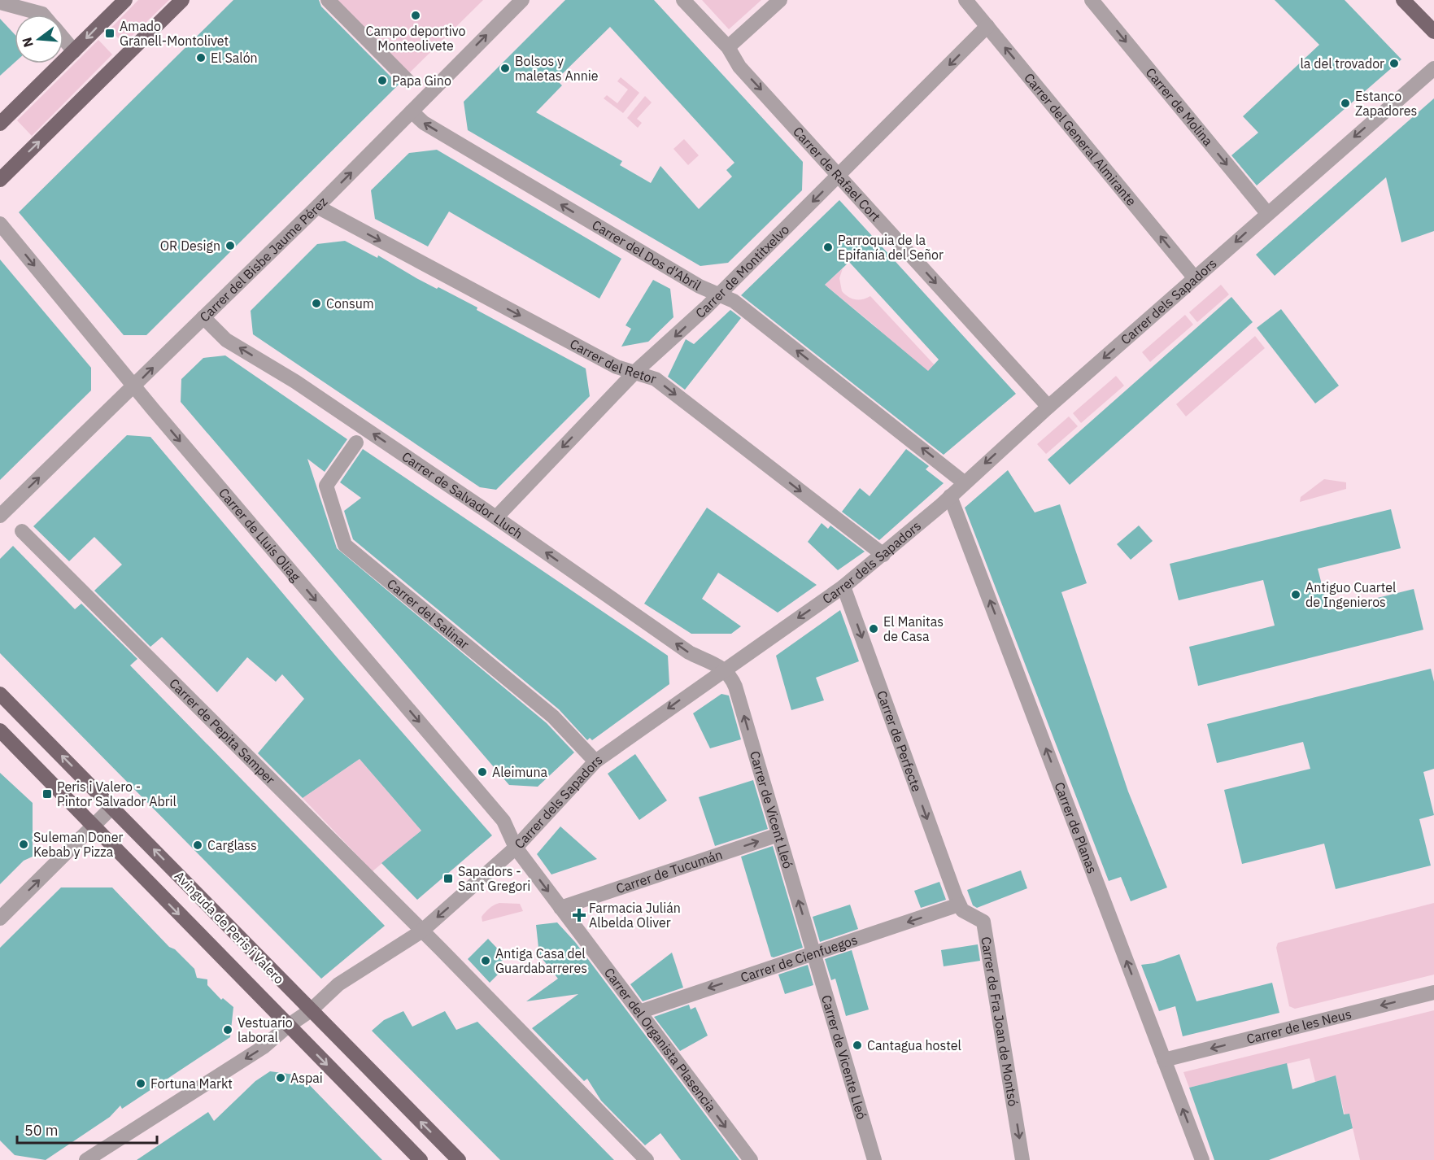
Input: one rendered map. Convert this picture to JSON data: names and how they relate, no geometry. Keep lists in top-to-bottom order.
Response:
{
  "streets": {
    "main road": ["Avinguda de Peris i Valero"],
    "street": [
      "Carrer de Molina",
      "Carrer del General Almirante",
      "Carrer de Rafael Cort",
      "Carrer del Dos d'Abril",
      "Carrer del Bisbe Jaume Pérez",
      "Carrer de Montitxelvo",
      "Carrer dels Sapadors",
      "Carrer del Retor",
      "Carrer de Salvador Lluch",
      "Carrer de Lluís Oliag",
      "Carrer del Salinar",
      "Carrer de Pepita Samper",
      "Carrer de Perfecte",
      "Carrer de Vicent Lleó",
      "Carrer de Planas",
      "Carrer de Tucumán",
      "Carrer de Cienfuegos",
      "Carrer de Fra Joan de Montsó",
      "Carrer de les Neus",
      "Carrer del Organista Plasencia",
      "Carrer de Vicente Lleó"
    ]
  },
  "crossings": [
    ["Carrer de Molina", "Carrer dels Sapadors"],
    ["Carrer del General Almirante", "Carrer de Montitxelvo"],
    ["Carrer del General Almirante", "Carrer dels Sapadors"],
    ["Carrer de Rafael Cort", "Carrer de Montitxelvo"],
    ["Carrer de Rafael Cort", "Carrer dels Sapadors"],
    ["Carrer del Dos d'Abril", "Carrer del Bisbe Jaume Pérez"],
    ["Carrer del Dos d'Abril", "Carrer de Montitxelvo"],
    ["Carrer del Dos d'Abril", "Carrer dels Sapadors"],
    ["Carrer del Bisbe Jaume Pérez", "Carrer del Retor"],
    ["Carrer del Bisbe Jaume Pérez", "Carrer de Salvador Lluch"],
    ["Carrer del Bisbe Jaume Pérez", "Carrer de Lluís Oliag"],
    ["Carrer de Montitxelvo", "Carrer del Retor"],
    ["Carrer de Montitxelvo", "Carrer de Salvador Lluch"],
    ["Carrer dels Sapadors", "Carrer del Retor"],
    ["Carrer dels Sapadors", "Carrer de Salvador Lluch"],
    ["Carrer dels Sapadors", "Carrer de Lluís Oliag"],
    ["Carrer dels Sapadors", "Carrer del Salinar"],
    ["Carrer dels Sapadors", "Carrer de Pepita Samper"],
    ["Carrer dels Sapadors", "Carrer de Perfecte"],
    ["Carrer dels Sapadors", "Carrer de Vicent Lleó"],
    ["Carrer dels Sapadors", "Carrer de Planas"],
    ["Carrer dels Sapadors", "Avinguda de Peris i Valero"],
    ["Carrer dels Sapadors", "Carrer del Organista Plasencia"],
    ["Carrer de Salvador Lluch", "Carrer de Vicent Lleó"],
    ["Carrer de Lluís Oliag", "Carrer del Organista Plasencia"],
    ["Carrer de Perfecte", "Carrer de Cienfuegos"],
    ["Carrer de Perfecte", "Carrer de Fra Joan de Montsó"],
    ["Carrer de Vicent Lleó", "Carrer de Tucumán"],
    ["Carrer de Vicent Lleó", "Carrer de Cienfuegos"],
    ["Carrer de Vicent Lleó", "Carrer de Vicente Lleó"],
    ["Carrer de Planas", "Carrer de les Neus"],
    ["Carrer de Tucumán", "Carrer del Organista Plasencia"],
    ["Carrer de Cienfuegos", "Carrer de Fra Joan de Montsó"],
    ["Carrer de Cienfuegos", "Carrer del Organista Plasencia"],
    ["Carrer de Cienfuegos", "Carrer de Vicente Lleó"]
  ],
  "one_way": [
    "Carrer de Molina",
    "Carrer del General Almirante",
    "Carrer de Rafael Cort",
    "Carrer del Dos d'Abril",
    "Carrer del Bisbe Jaume Pérez",
    "Carrer de Montitxelvo",
    "Carrer dels Sapadors",
    "Carrer del Retor",
    "Carrer de Salvador Lluch",
    "Carrer de Lluís Oliag",
    "Carrer de Perfecte",
    "Carrer de Vicent Lleó",
    "Carrer de Planas",
    "Carrer de Tucumán",
    "Carrer de Cienfuegos",
    "Carrer de Fra Joan de Montsó",
    "Carrer de les Neus",
    "Carrer del Organista Plasencia"
  ],
  "places": {
    "other": [
      "Campo deportivo Monteolivete",
      "El Salón",
      "la del trovador",
      "Bolsos y maletas Annie",
      "Papa Gino",
      "Estanco Zapadores",
      "OR Design",
      "Parroquia de la Epifanía del Señor",
      "Consum",
      "Antiguo Cuartel de Ingenieros",
      "El Manitas de Casa",
      "Aleimuna",
      "Suleman Doner Kebab y Pizza",
      "Carglass",
      "Antiga Casa del Guardabarreres",
      "Vestuario laboral",
      "Cantagua hostel",
      "Aspai",
      "Fortuna Markt"
    ],
    "transit": ["Amado Granell-Montolivet", "Peris i Valero - Pintor Salvador Abril", "Sapadors - Sant Gregori"],
    "health": ["Farmacia Julián Albelda Oliver"]
  },
  "scale_bar": "50 m",
  "north": "left"
}
